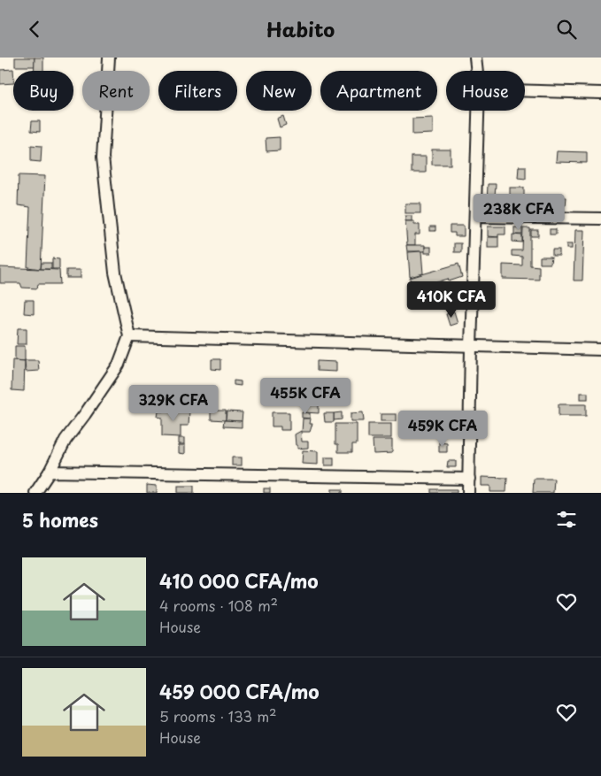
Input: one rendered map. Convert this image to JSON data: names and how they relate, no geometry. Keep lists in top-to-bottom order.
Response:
{
  "page": {
    "header": "Habito",
    "chip": [
      "Buy",
      "Rent",
      "Filters",
      "New",
      "Apartment",
      "House"
    ],
    "price": [
      "238K CFA",
      "410K CFA",
      "455K CFA",
      "329K CFA",
      "459K CFA"
    ],
    "heading": "5 homes",
    "list": [
      {
        "name": "410 000 CFA/mo",
        "note": "4 rooms · 108 m² · House"
      },
      {
        "name": "459 000 CFA/mo",
        "note": "5 rooms · 133 m² · House"
      }
    ]
  }
}
